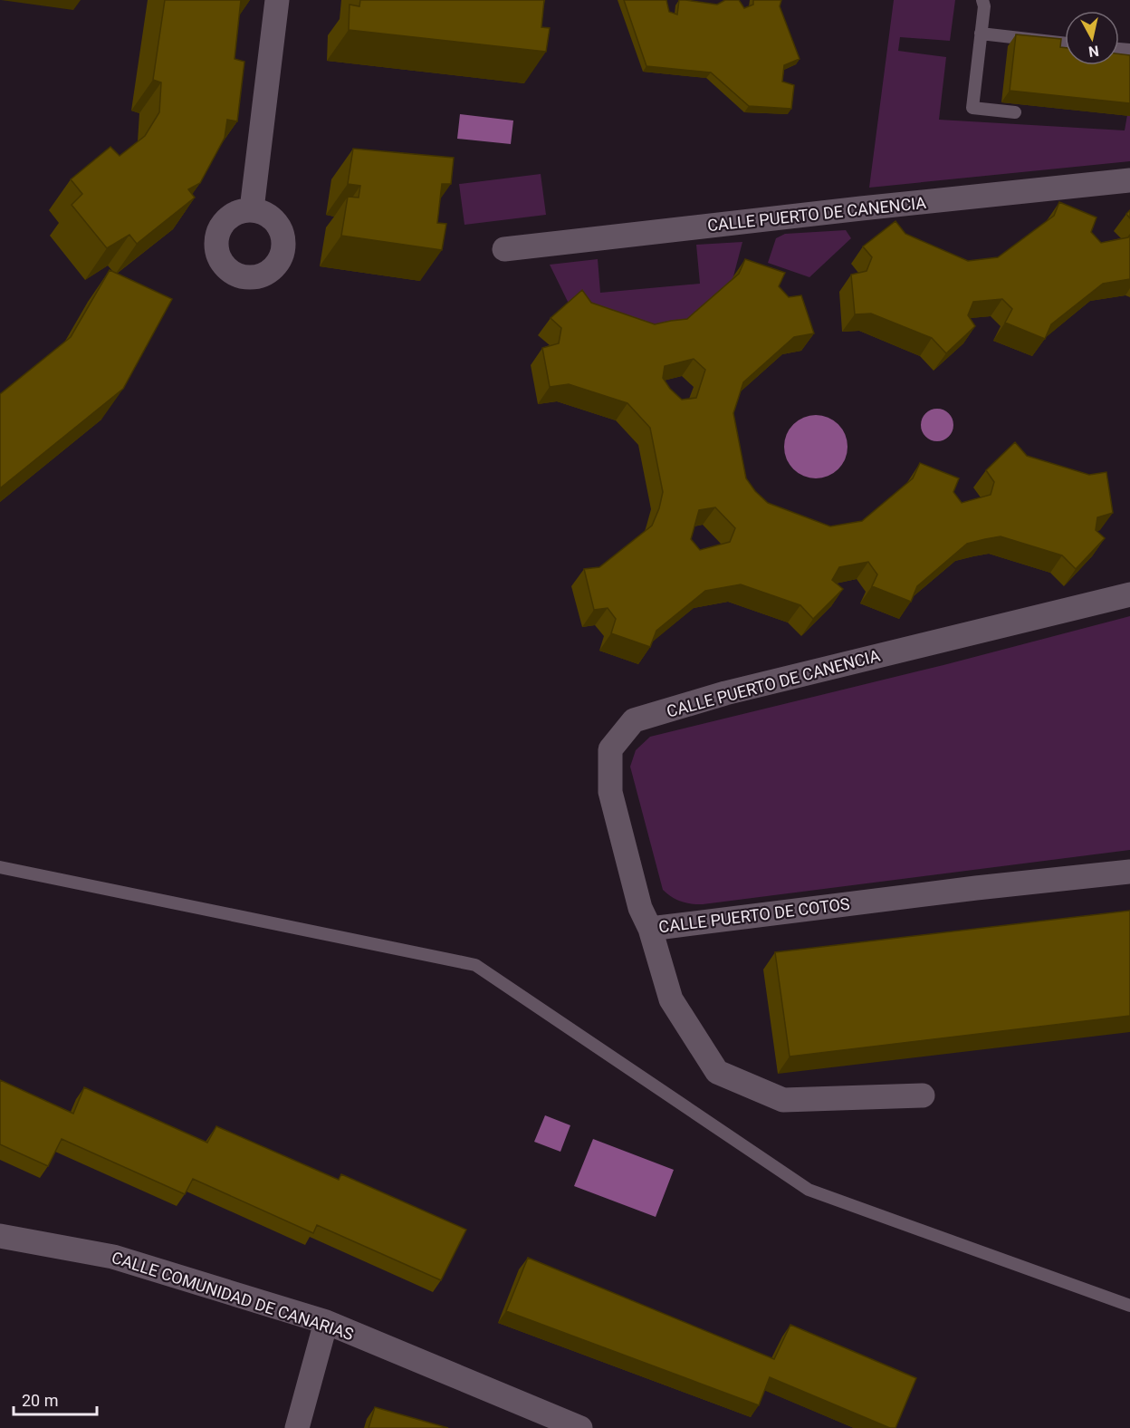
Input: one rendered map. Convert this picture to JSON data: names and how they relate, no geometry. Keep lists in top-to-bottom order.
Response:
{
  "streets": {
    "street": ["CALLE PUERTO DE CANENCIA", "CALLE PUERTO DE COTOS", "CALLE COMUNIDAD DE CANARIAS"]
  },
  "crossings": [
    ["CALLE PUERTO DE CANENCIA", "CALLE PUERTO DE COTOS"]
  ],
  "scale_bar": "20 m",
  "north": "bottom"
}
